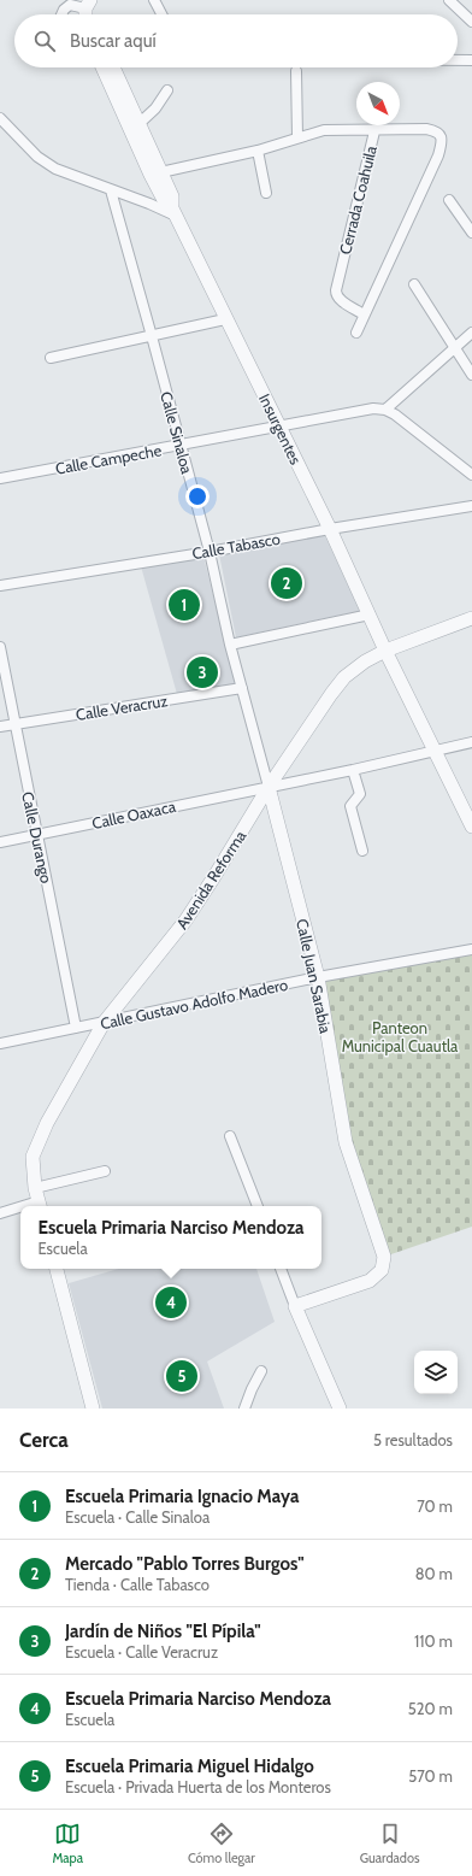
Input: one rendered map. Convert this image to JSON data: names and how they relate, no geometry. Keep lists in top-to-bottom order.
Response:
{
  "streets": {
    "street": [
      "Cerrada Coahuila",
      "Insurgentes",
      "Calle Sinaloa",
      "Calle Campeche",
      "Calle Tabasco",
      "Calle Veracruz",
      "Calle Oaxaca",
      "Calle Durango",
      "Avenida Reforma",
      "Calle Juan Sarabia",
      "Calle Gustavo Adolfo Madero"
    ]
  },
  "crossings": [
    ["Insurgentes", "Calle Campeche"],
    ["Insurgentes", "Calle Tabasco"],
    ["Insurgentes", "Calle Oaxaca"],
    ["Insurgentes", "Avenida Reforma"],
    ["Calle Sinaloa", "Calle Campeche"],
    ["Calle Sinaloa", "Calle Tabasco"],
    ["Calle Sinaloa", "Calle Veracruz"],
    ["Calle Sinaloa", "Calle Oaxaca"],
    ["Calle Sinaloa", "Avenida Reforma"],
    ["Calle Sinaloa", "Calle Juan Sarabia"],
    ["Calle Veracruz", "Calle Durango"],
    ["Calle Oaxaca", "Calle Durango"],
    ["Calle Oaxaca", "Avenida Reforma"],
    ["Calle Oaxaca", "Calle Juan Sarabia"],
    ["Calle Durango", "Calle Gustavo Adolfo Madero"],
    ["Avenida Reforma", "Calle Juan Sarabia"],
    ["Avenida Reforma", "Calle Gustavo Adolfo Madero"],
    ["Calle Juan Sarabia", "Calle Gustavo Adolfo Madero"]
  ],
  "parks": ["Panteon Municipal Cuautla"],
  "north": "bottom right",
  "page": {
    "search": "Buscar aquí",
    "pins": [
      "2",
      "1",
      "3",
      "4",
      "5"
    ],
    "popup": ["Escuela Primaria Narciso Mendoza", "Escuela"],
    "heading": ["Cerca", "5 resultados"],
    "list": [
      {
        "mark": "1",
        "name": "Escuela Primaria Ignacio Maya",
        "note": "Escuela · Calle Sinaloa",
        "value": "70 m"
      },
      {
        "mark": "2",
        "name": "Mercado \"Pablo Torres Burgos\"",
        "note": "Tienda · Calle Tabasco",
        "value": "80 m"
      },
      {
        "mark": "3",
        "name": "Jardín de Niños \"El Pípila\"",
        "note": "Escuela · Calle Veracruz",
        "value": "110 m"
      },
      {
        "mark": "4",
        "name": "Escuela Primaria Narciso Mendoza",
        "note": "Escuela",
        "value": "520 m"
      },
      {
        "mark": "5",
        "name": "Escuela Primaria Miguel Hidalgo",
        "note": "Escuela · Privada Huerta de los Monteros",
        "value": "570 m"
      }
    ],
    "nav": ["Mapa", "Cómo llegar", "Guardados"]
  }
}
